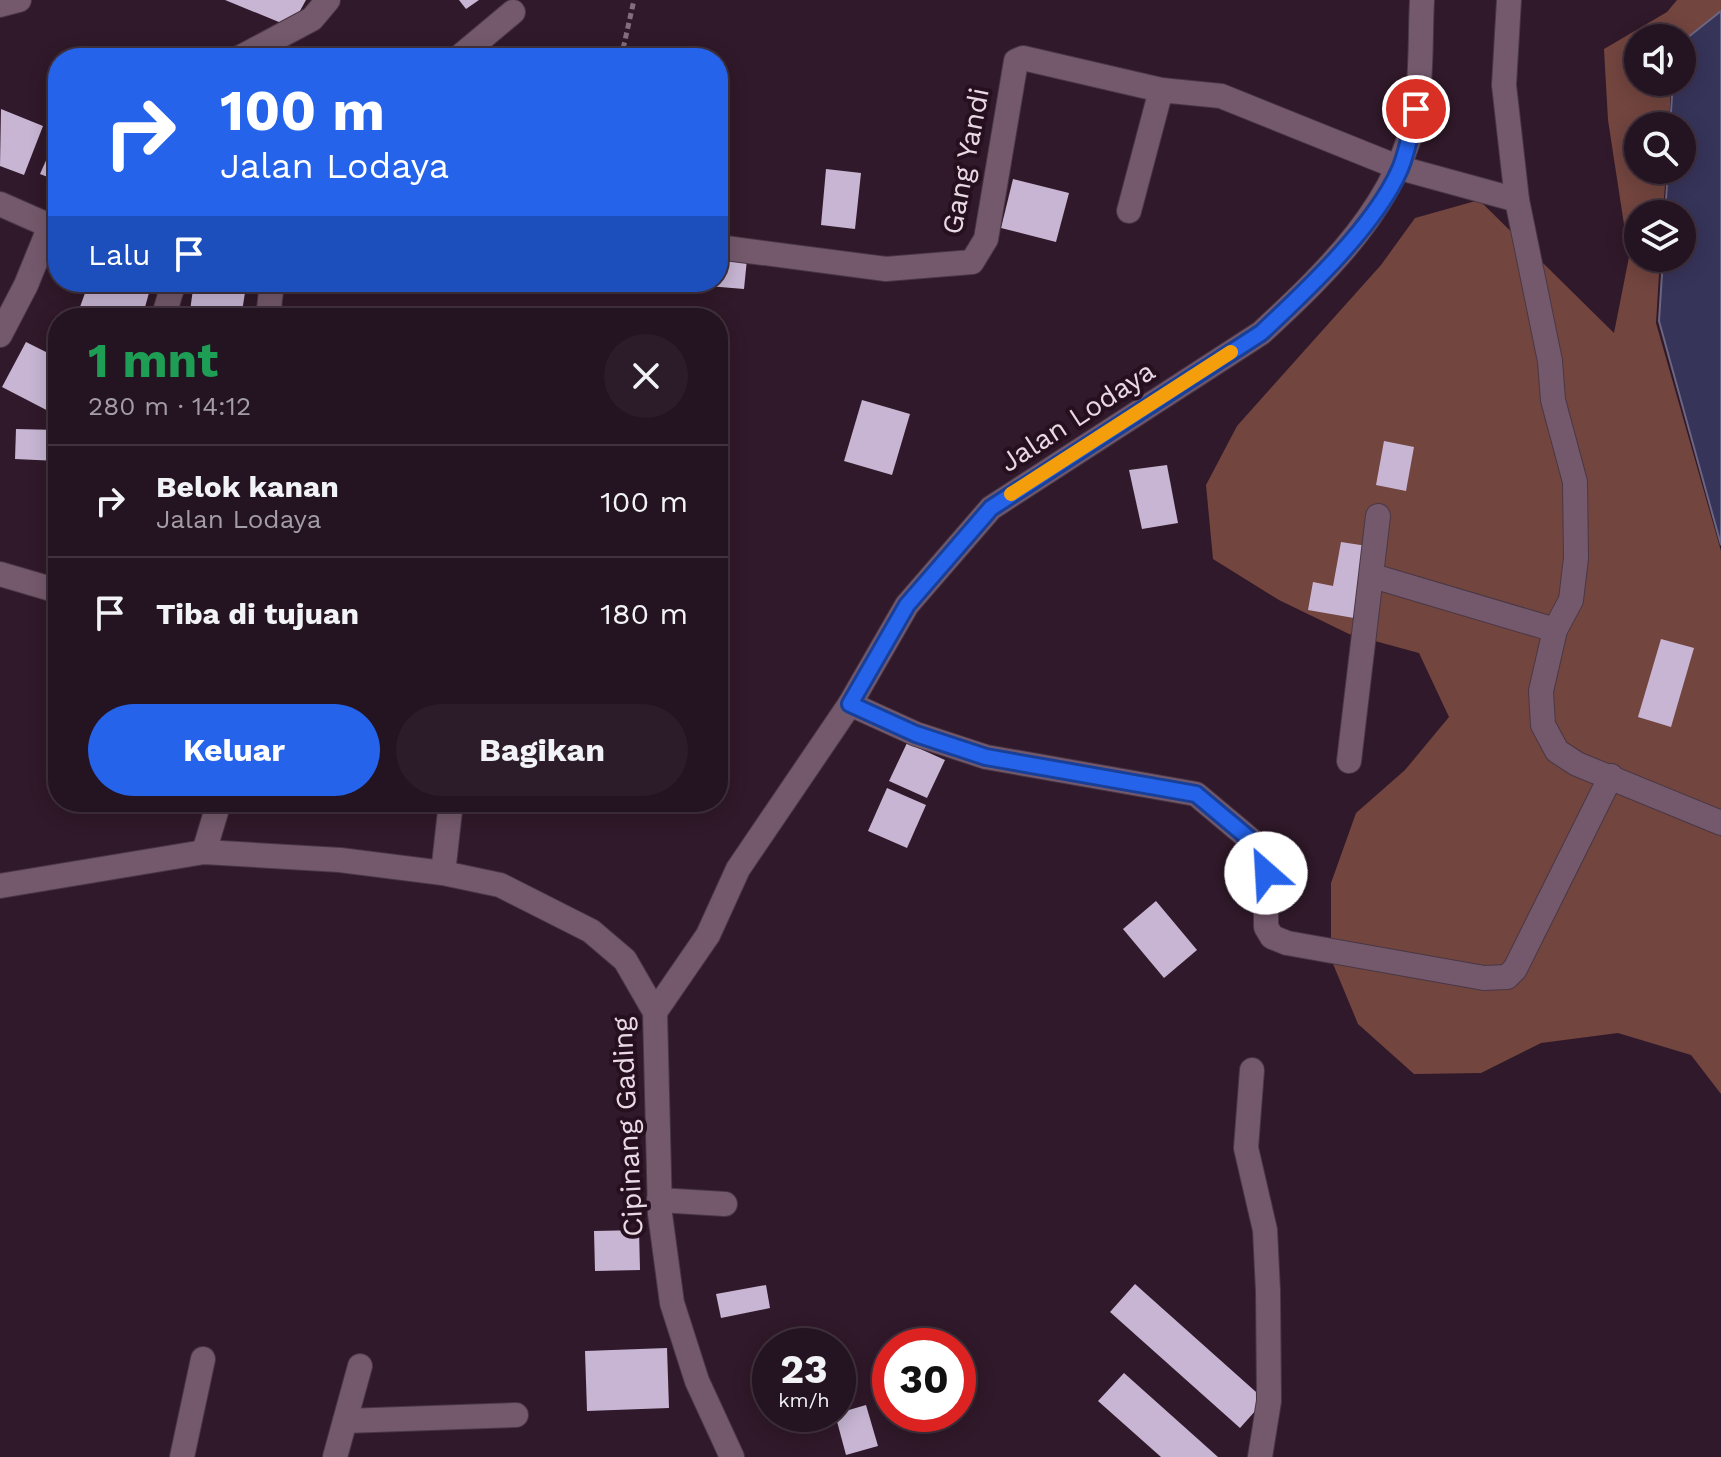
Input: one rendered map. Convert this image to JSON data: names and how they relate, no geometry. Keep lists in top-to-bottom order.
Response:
{
  "streets": {
    "street": ["Gang Yandi", "Jalan Lodaya", "Cipinang Gading"]
  },
  "crossings": [
    ["Jalan Lodaya", "Cipinang Gading"]
  ],
  "page": {
    "turn": ["100 m", "Jalan Lodaya"],
    "then": "Lalu",
    "heading": ["1 mnt", "280 m · 14:12"],
    "list": [
      {
        "name": "Belok kanan",
        "note": "Jalan Lodaya",
        "value": "100 m"
      },
      {
        "name": "Tiba di tujuan",
        "value": "180 m"
      }
    ],
    "buttons": ["Keluar", "Bagikan"],
    "speed": "23 km/h",
    "limit": "30"
  }
}
